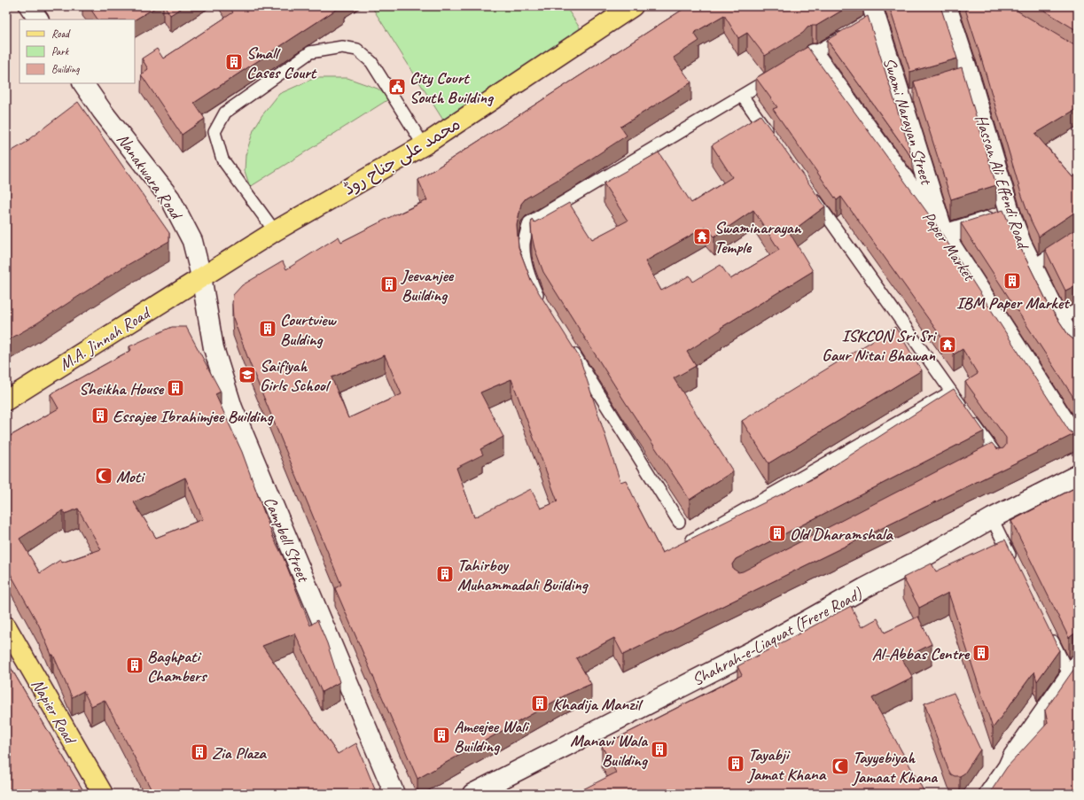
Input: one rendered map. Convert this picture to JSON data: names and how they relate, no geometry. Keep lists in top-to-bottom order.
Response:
{
  "streets": {
    "main road": ["محمد علی جناح روڈ", "M.A. Jinnah Road", "Napier Road"],
    "street": [
      "Swami Narayan Street",
      "Nanakwara Road",
      "Hassan Ali Effendi Road",
      "Paper Market",
      "Campbell Street",
      "Shahrah-e-Liaquat (Frere Road)"
    ]
  },
  "crossings": [
    ["Swami Narayan Street", "Paper Market"],
    ["محمد علی جناح روڈ", "Nanakwara Road"],
    ["محمد علی جناح روڈ", "M.A. Jinnah Road"],
    ["محمد علی جناح روڈ", "Campbell Street"],
    ["Nanakwara Road", "M.A. Jinnah Road"],
    ["Nanakwara Road", "Campbell Street"],
    ["M.A. Jinnah Road", "Campbell Street"]
  ],
  "places": {
    "building": [
      "Small Cases Court",
      "IBM Paper Market",
      "Jeevanjee Building",
      "Courtview Bulding",
      "Sheikha House",
      "Essajee Ibrahimjee Building",
      "Old Dharamshala",
      "Tahirboy Muhammadali Building",
      "Al-Abbas Centre",
      "Baghpati Chambers",
      "Khadija Manzil",
      "Ameejee Wali Building",
      "Manavi Wala Building",
      "Zia Plaza",
      "Tayabji Jamat Khana"
    ],
    "public building": ["City Court South Building"],
    "temple": ["Swaminarayan Temple", "ISKCON Sri Sri Gaur Nitai Bhawan"],
    "school or university": ["Saifiyah Girls School"],
    "mosque": ["Moti", "Tayyebiyah Jamaat Khana"]
  },
  "legend": ["Road", "Park", "Building"]
}
